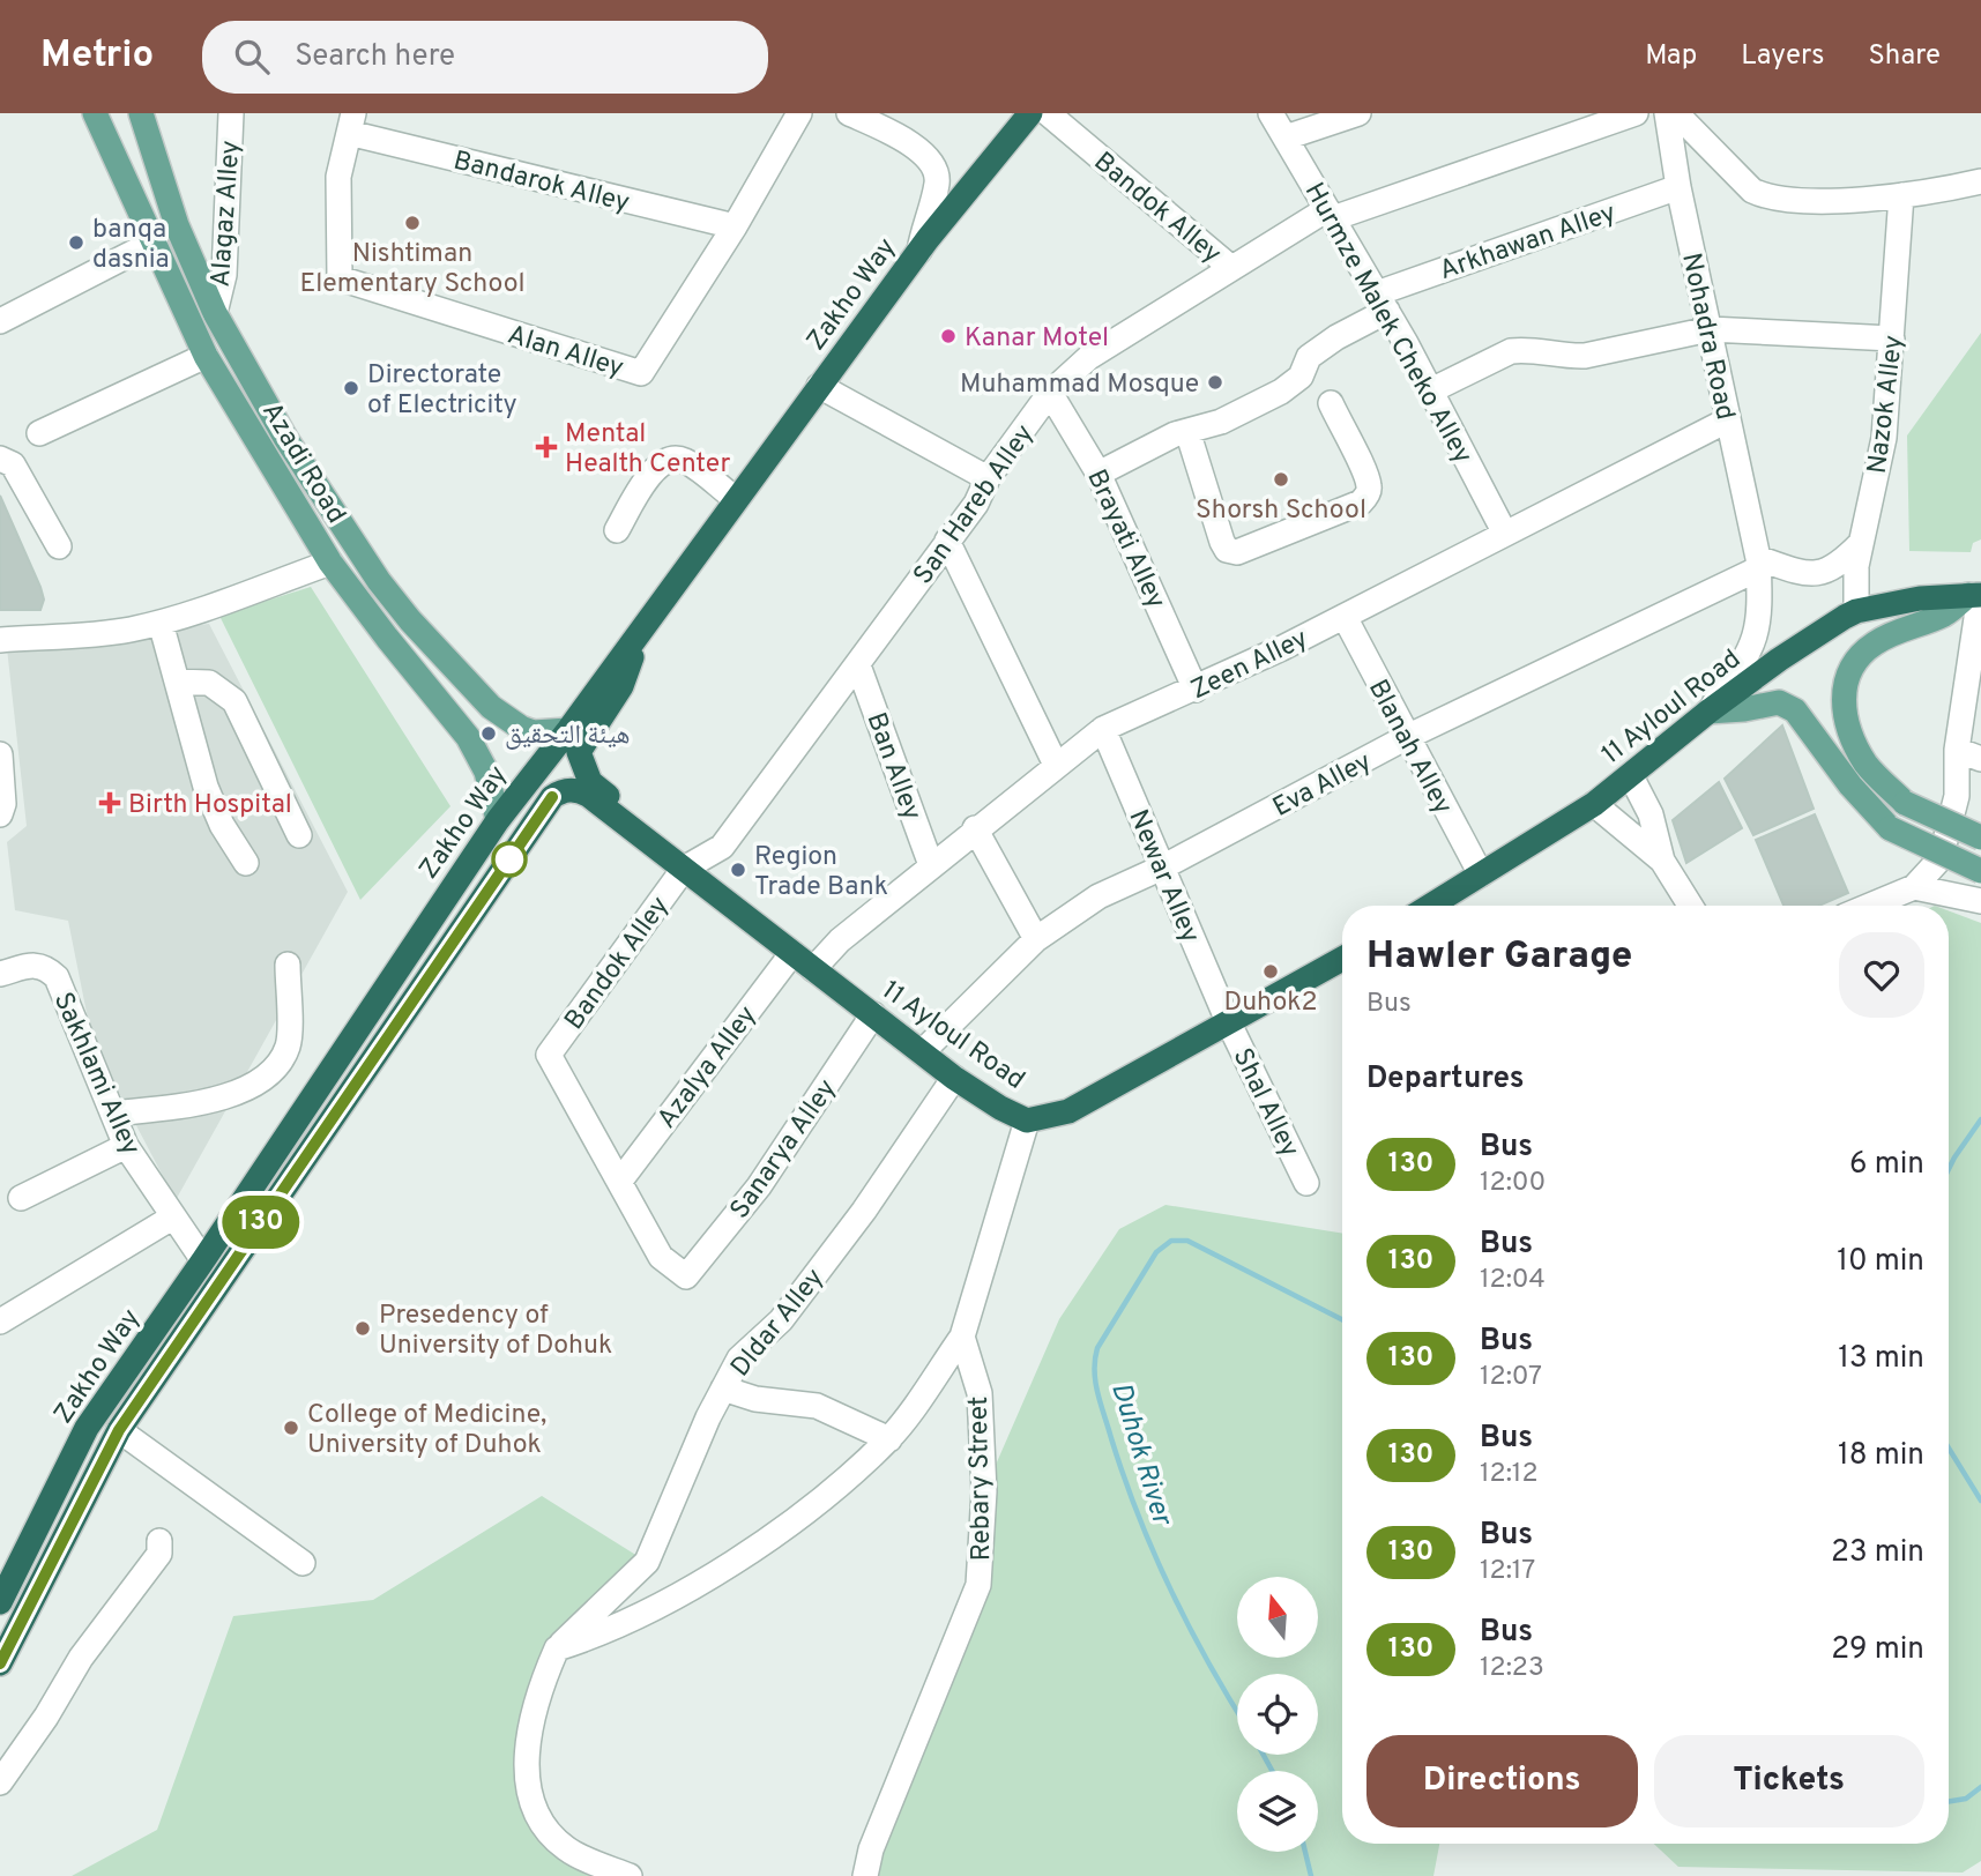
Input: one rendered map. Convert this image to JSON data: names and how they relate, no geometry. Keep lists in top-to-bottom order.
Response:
{
  "streets": {
    "highway": ["Zakho Way", "11 Ayloul Road"],
    "main road": ["Azadi Road"],
    "street": [
      "Bandarok Alley",
      "Bandok Alley",
      "Alagaz Alley",
      "Arkhawan Alley",
      "Hurmze Malek Cheko Alley",
      "Nohadra Road",
      "Alan Alley",
      "Nazok Alley",
      "San Hareb Alley",
      "Brayati Alley",
      "Zeen Alley",
      "Blanah Alley",
      "Ban Alley",
      "Eva Alley",
      "Newar Alley",
      "Azalya Alley",
      "Sakhlami Alley",
      "Shal Alley",
      "Sanarya Alley",
      "Dldar Alley",
      "Rebary Street"
    ]
  },
  "crossings": [
    ["Bandarok Alley", "Alan Alley"],
    ["Bandok Alley", "San Hareb Alley"],
    ["Bandok Alley", "11 Ayloul Road"],
    ["Bandok Alley", "Azalya Alley"],
    ["Bandok Alley", "Sanarya Alley"],
    ["Alagaz Alley", "Azadi Road"],
    ["Arkhawan Alley", "Hurmze Malek Cheko Alley"],
    ["Arkhawan Alley", "Nohadra Road"],
    ["Arkhawan Alley", "Brayati Alley"],
    ["Zakho Way", "Azadi Road"],
    ["Zakho Way", "11 Ayloul Road"],
    ["Zakho Way", "Sakhlami Alley"],
    ["Hurmze Malek Cheko Alley", "San Hareb Alley"],
    ["Hurmze Malek Cheko Alley", "Zeen Alley"],
    ["Nohadra Road", "Zeen Alley"],
    ["Nohadra Road", "11 Ayloul Road"],
    ["Nohadra Road", "Eva Alley"],
    ["Nazok Alley", "11 Ayloul Road"],
    ["San Hareb Alley", "Brayati Alley"],
    ["San Hareb Alley", "11 Ayloul Road"],
    ["San Hareb Alley", "Ban Alley"],
    ["Brayati Alley", "Zeen Alley"],
    ["Zeen Alley", "11 Ayloul Road"],
    ["Zeen Alley", "Blanah Alley"],
    ["Zeen Alley", "Ban Alley"],
    ["Zeen Alley", "Newar Alley"],
    ["11 Ayloul Road", "Blanah Alley"],
    ["11 Ayloul Road", "Eva Alley"],
    ["11 Ayloul Road", "Newar Alley"],
    ["11 Ayloul Road", "Azalya Alley"],
    ["11 Ayloul Road", "Shal Alley"],
    ["11 Ayloul Road", "Sanarya Alley"],
    ["11 Ayloul Road", "Dldar Alley"],
    ["Blanah Alley", "Eva Alley"],
    ["Eva Alley", "Newar Alley"],
    ["Newar Alley", "Shal Alley"],
    ["Azalya Alley", "Sanarya Alley"]
  ],
  "water": ["Duhok River"],
  "places": {
    "other": [
      "Nishtiman Elementary School",
      "banqa dasnia",
      "Kanar Motel",
      "Muhammad Mosque",
      "Directorate of Electricity",
      "Shorsh School",
      "هيئة التحقيق",
      "Region Trade Bank",
      "Duhok2",
      "Presedency of University of Dohuk",
      "College of Medicine, University of Duhok"
    ],
    "health": ["Mental Health Center", "Birth Hospital"]
  },
  "lines": ["bus line 130"],
  "north": "top",
  "page": {
    "header": "Metrio",
    "search": "Search here",
    "nav": ["Map", "Layers", "Share"],
    "on_map": "130",
    "heading": [
      ["Hawler Garage", "Bus"],
      "Departures"
    ],
    "list": [
      {
        "mark": "130",
        "name": "Bus",
        "note": "12:00",
        "value": "6 min"
      },
      {
        "mark": "130",
        "name": "Bus",
        "note": "12:04",
        "value": "10 min"
      },
      {
        "mark": "130",
        "name": "Bus",
        "note": "12:07",
        "value": "13 min"
      },
      {
        "mark": "130",
        "name": "Bus",
        "note": "12:12",
        "value": "18 min"
      },
      {
        "mark": "130",
        "name": "Bus",
        "note": "12:17",
        "value": "23 min"
      },
      {
        "mark": "130",
        "name": "Bus",
        "note": "12:23",
        "value": "29 min"
      }
    ],
    "buttons": ["Directions", "Tickets"]
  }
}
